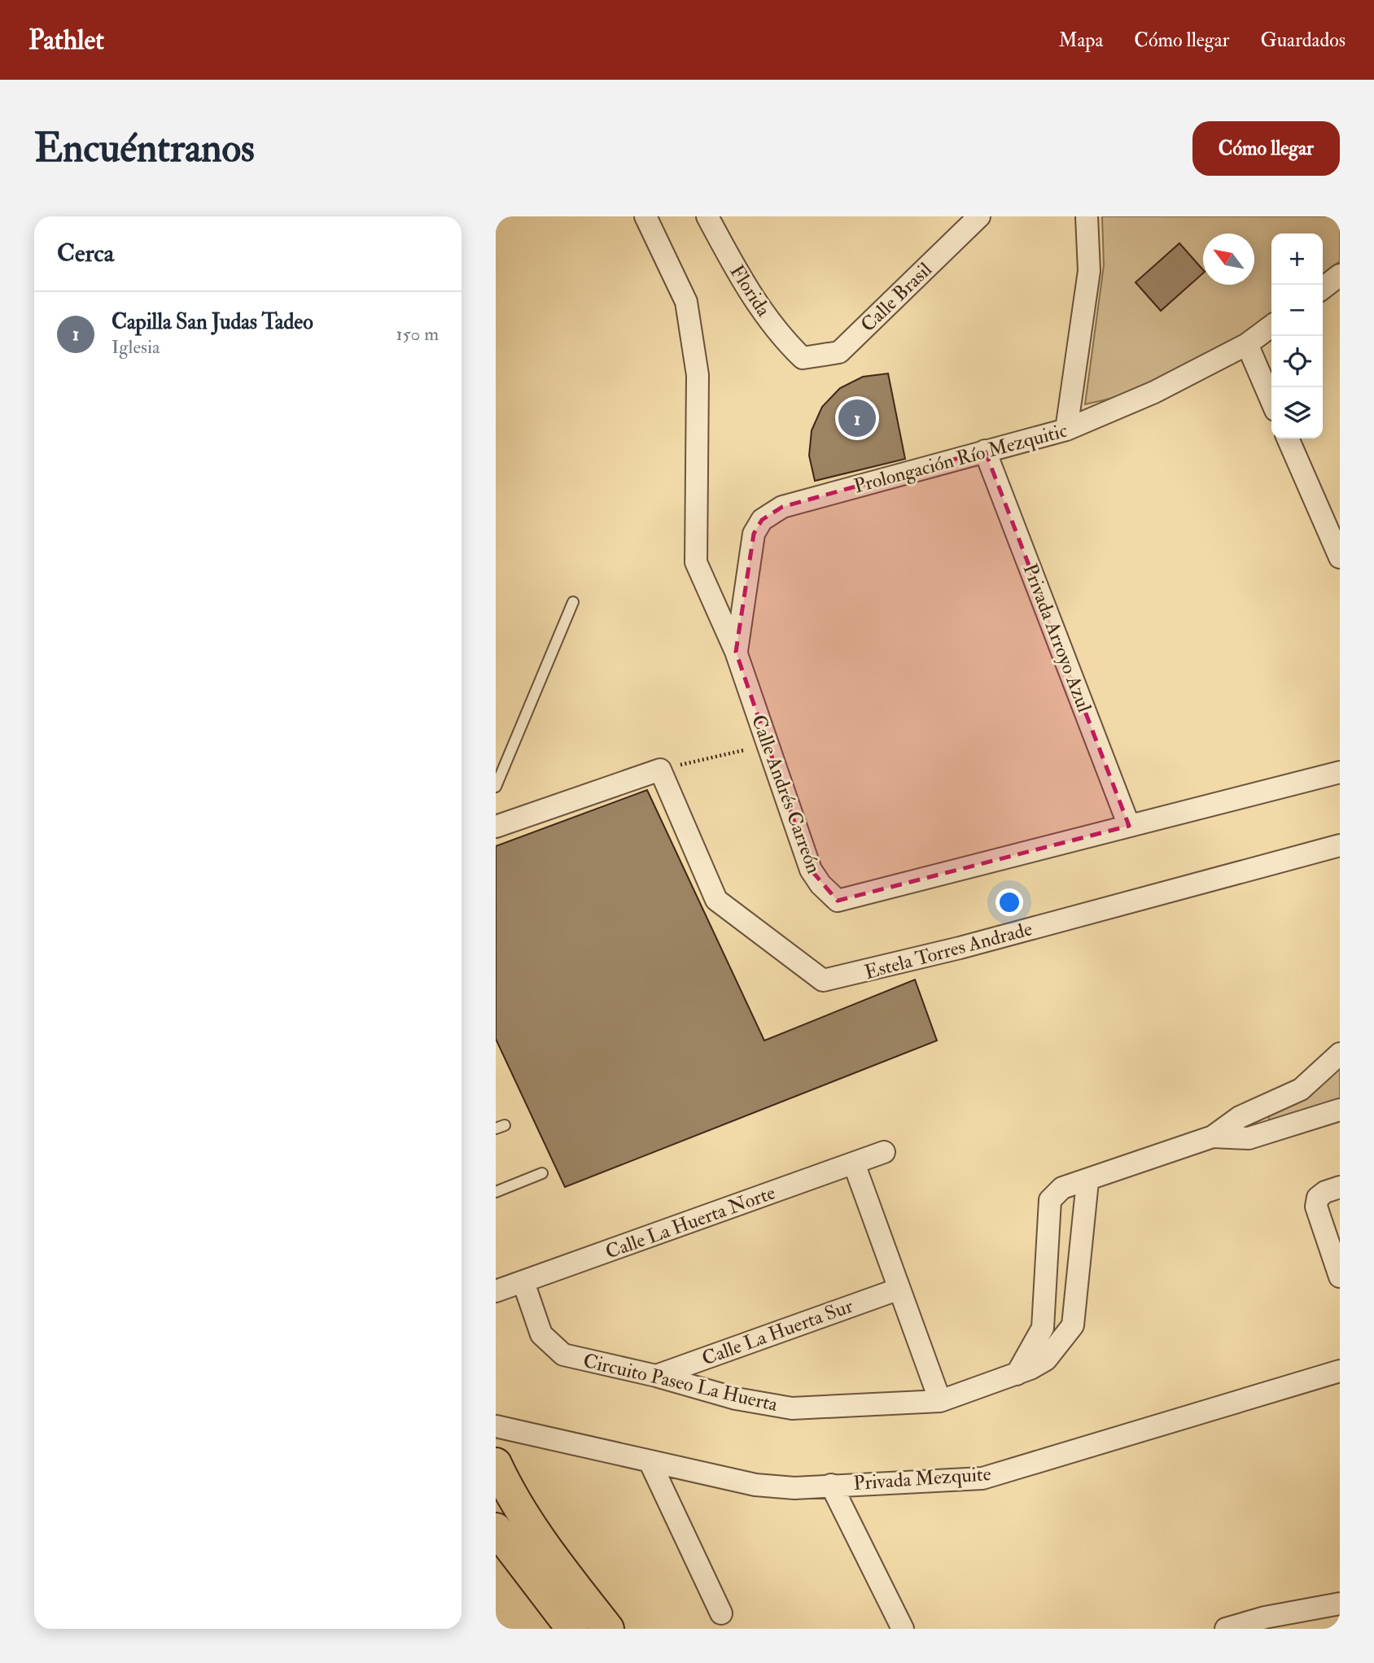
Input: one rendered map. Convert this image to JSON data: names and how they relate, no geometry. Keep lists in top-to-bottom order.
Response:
{
  "streets": {
    "street": [
      "Florida",
      "Calle Brasil",
      "Prolongación Río Mezquitic",
      "Privada Arroyo Azul",
      "Calle Andrés Carreón",
      "Estela Torres Andrade",
      "Calle La Huerta Norte",
      "Calle La Huerta Sur",
      "Circuito Paseo La Huerta",
      "Privada Mezquite"
    ]
  },
  "crossings": [
    ["Florida", "Calle Brasil"],
    ["Prolongación Río Mezquitic", "Privada Arroyo Azul"],
    ["Prolongación Río Mezquitic", "Calle Andrés Carreón"],
    ["Privada Arroyo Azul", "Calle Andrés Carreón"],
    ["Calle La Huerta Norte", "Circuito Paseo La Huerta"],
    ["Calle La Huerta Sur", "Circuito Paseo La Huerta"]
  ],
  "north": "top left",
  "page": {
    "header": "Pathlet",
    "nav": ["Mapa", "Cómo llegar", "Guardados"],
    "buttons": "Cómo llegar",
    "title": "Encuéntranos",
    "heading": "Cerca",
    "map_buttons": ["+", "−"],
    "list": [
      {
        "mark": "1",
        "name": "Capilla San Judas Tadeo",
        "note": "Iglesia",
        "value": "150 m"
      }
    ],
    "pins": "1"
  }
}
